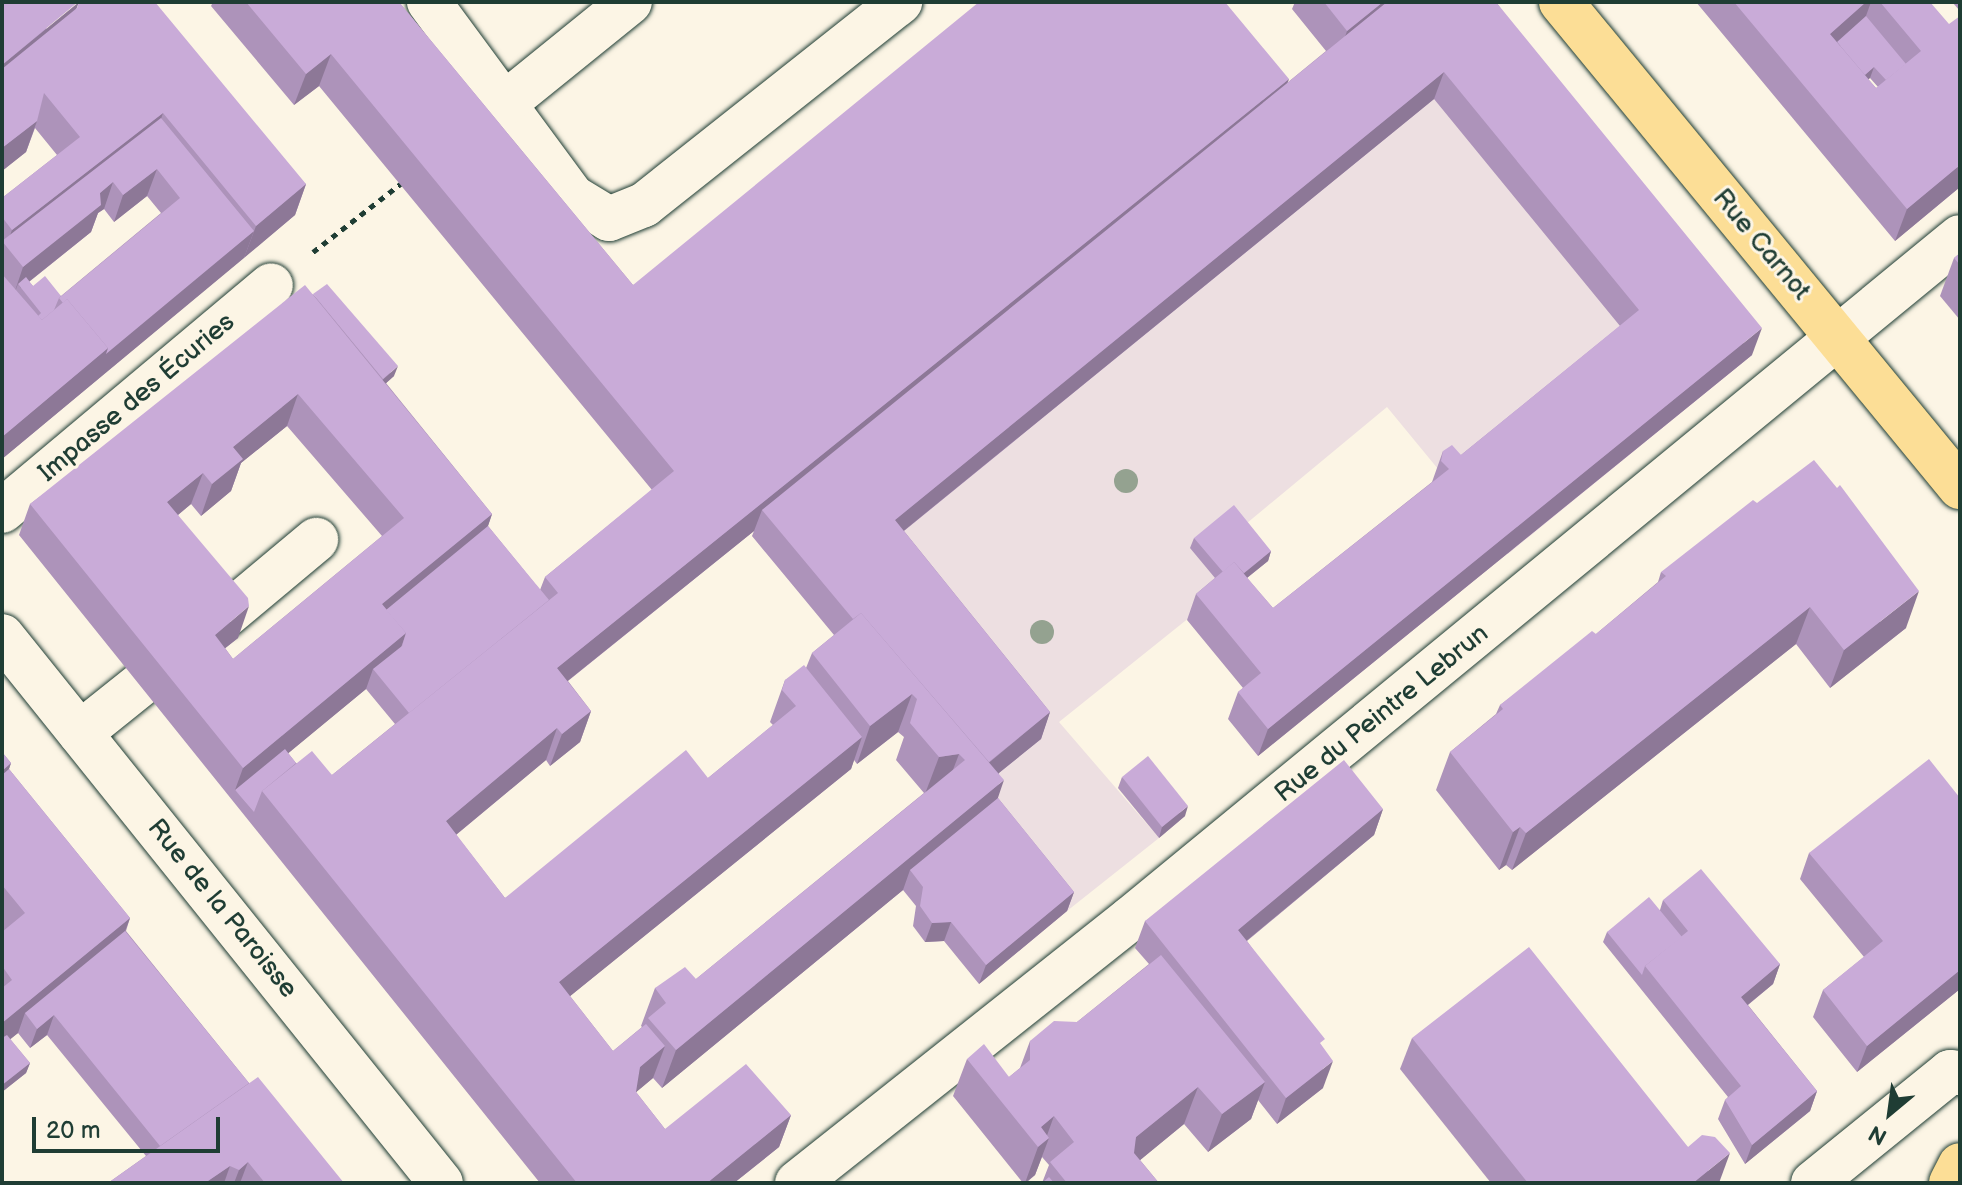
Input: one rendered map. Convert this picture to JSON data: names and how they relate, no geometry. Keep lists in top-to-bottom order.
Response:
{
  "streets": {
    "main road": ["Rue Carnot"],
    "street": ["Impasse des Écuries", "Rue du Peintre Lebrun", "Rue de la Paroisse"]
  },
  "crossings": [
    ["Rue Carnot", "Rue du Peintre Lebrun"]
  ],
  "scale_bar": "20 m",
  "north": "bottom left"
}
